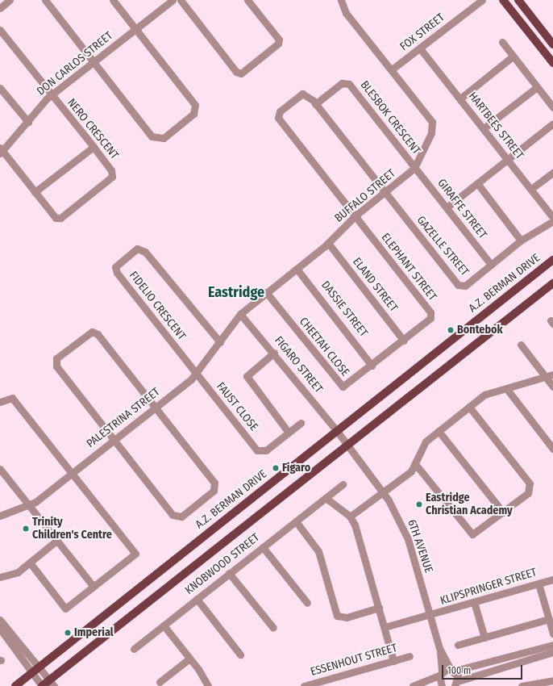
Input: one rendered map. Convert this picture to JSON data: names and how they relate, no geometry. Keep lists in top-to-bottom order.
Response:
{
  "streets": {
    "main road": ["A.Z. BERMAN DRIVE"],
    "street": [
      "FOX STREET",
      "DON CARLOS STREET",
      "BLESBOK CRESCENT",
      "HARTBEES STREET",
      "NERO CRESCENT",
      "BUFFALO STREET",
      "GIRAFFE STREET",
      "GAZELLE STREET",
      "ELEPHANT STREET",
      "ELAND STREET",
      "FIDELIO CRESCENT",
      "DASSIE STREET",
      "CHEETAH CLOSE",
      "FIGARO STREET",
      "FAUST CLOSE",
      "PALESTRINA STREET",
      "6TH AVENUE",
      "KNOBWOOD STREET",
      "KLIPSPRINGER STREET",
      "ESSENHOUT STREET"
    ]
  },
  "crossings": [
    ["FOX STREET", "HARTBEES STREET"],
    ["FOX STREET", "BUFFALO STREET"],
    ["DON CARLOS STREET", "NERO CRESCENT"],
    ["BLESBOK CRESCENT", "BUFFALO STREET"],
    ["BLESBOK CRESCENT", "GIRAFFE STREET"],
    ["BLESBOK CRESCENT", "GAZELLE STREET"],
    ["BLESBOK CRESCENT", "ELEPHANT STREET"],
    ["BUFFALO STREET", "GIRAFFE STREET"],
    ["BUFFALO STREET", "GAZELLE STREET"],
    ["BUFFALO STREET", "ELEPHANT STREET"],
    ["BUFFALO STREET", "ELAND STREET"],
    ["BUFFALO STREET", "DASSIE STREET"],
    ["BUFFALO STREET", "CHEETAH CLOSE"],
    ["BUFFALO STREET", "FIGARO STREET"],
    ["BUFFALO STREET", "PALESTRINA STREET"],
    ["GIRAFFE STREET", "GAZELLE STREET"],
    ["GAZELLE STREET", "ELEPHANT STREET"],
    ["ELEPHANT STREET", "ELAND STREET"],
    ["ELEPHANT STREET", "DASSIE STREET"],
    ["ELEPHANT STREET", "CHEETAH CLOSE"],
    ["A.Z. BERMAN DRIVE", "FIGARO STREET"],
    ["A.Z. BERMAN DRIVE", "6TH AVENUE"],
    ["FIDELIO CRESCENT", "FAUST CLOSE"],
    ["FIDELIO CRESCENT", "PALESTRINA STREET"],
    ["DASSIE STREET", "CHEETAH CLOSE"],
    ["FIGARO STREET", "PALESTRINA STREET"],
    ["FIGARO STREET", "6TH AVENUE"],
    ["FAUST CLOSE", "PALESTRINA STREET"],
    ["6TH AVENUE", "KLIPSPRINGER STREET"]
  ],
  "districts": ["Eastridge"],
  "places": [
    "Bontebok",
    "Figaro",
    "Eastridge Christian Academy",
    "Trinity Children's Centre",
    "Imperial"
  ],
  "scale_bar": "100 m"
}
